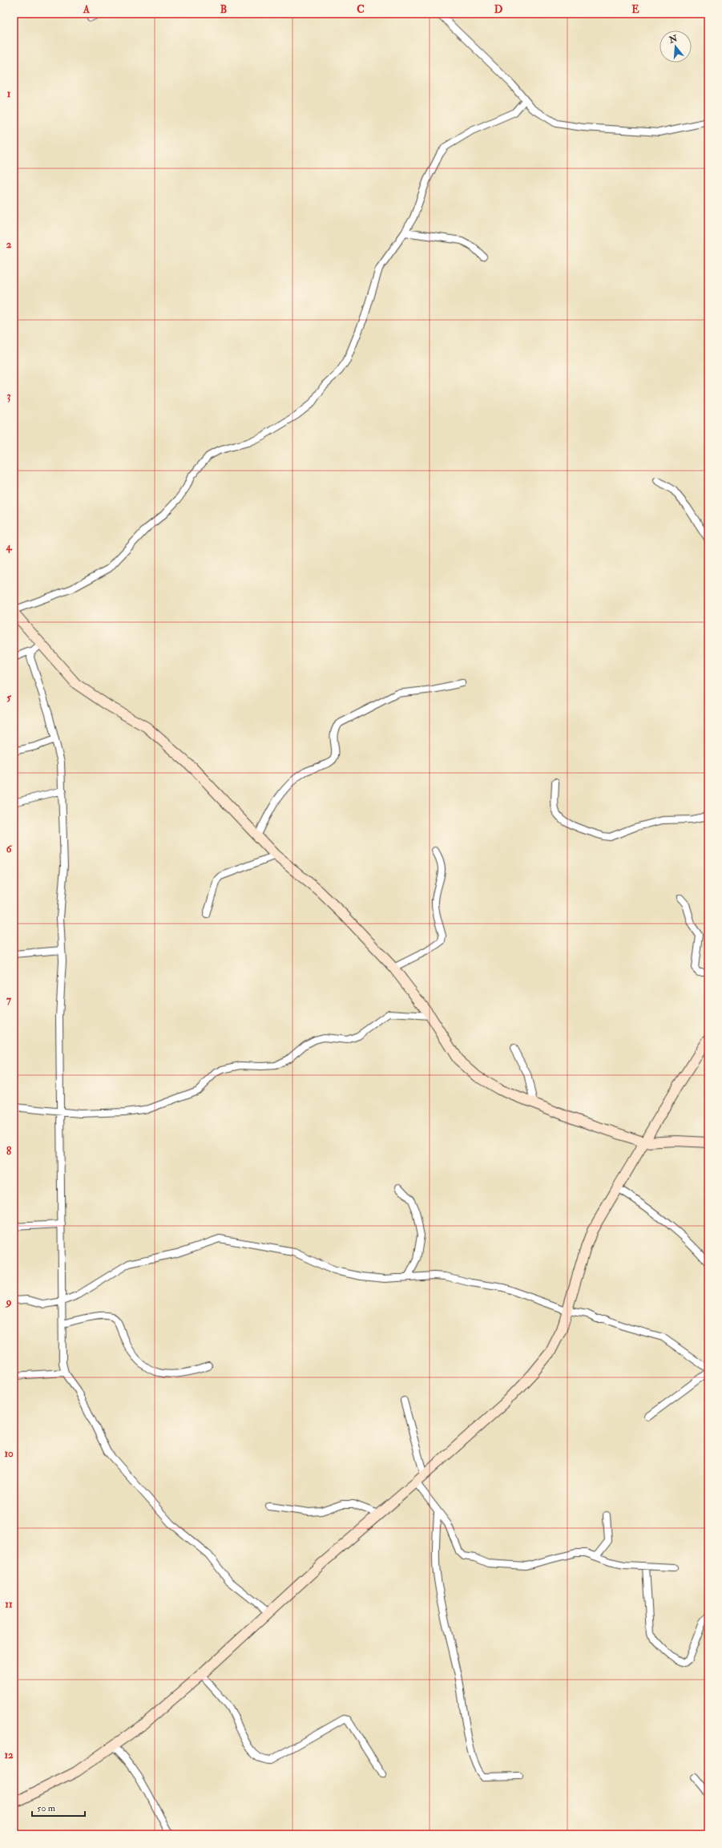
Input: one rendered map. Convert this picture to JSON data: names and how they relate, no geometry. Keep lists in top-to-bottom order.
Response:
{
  "scale_bar": "50 m",
  "north": "top",
  "grid": {
    "columns": [
      "A",
      "B",
      "C",
      "D",
      "E"
    ],
    "rows": [
      "1",
      "2",
      "3",
      "4",
      "5",
      "6",
      "7",
      "8",
      "9",
      "10",
      "11",
      "12"
    ]
  }
}
